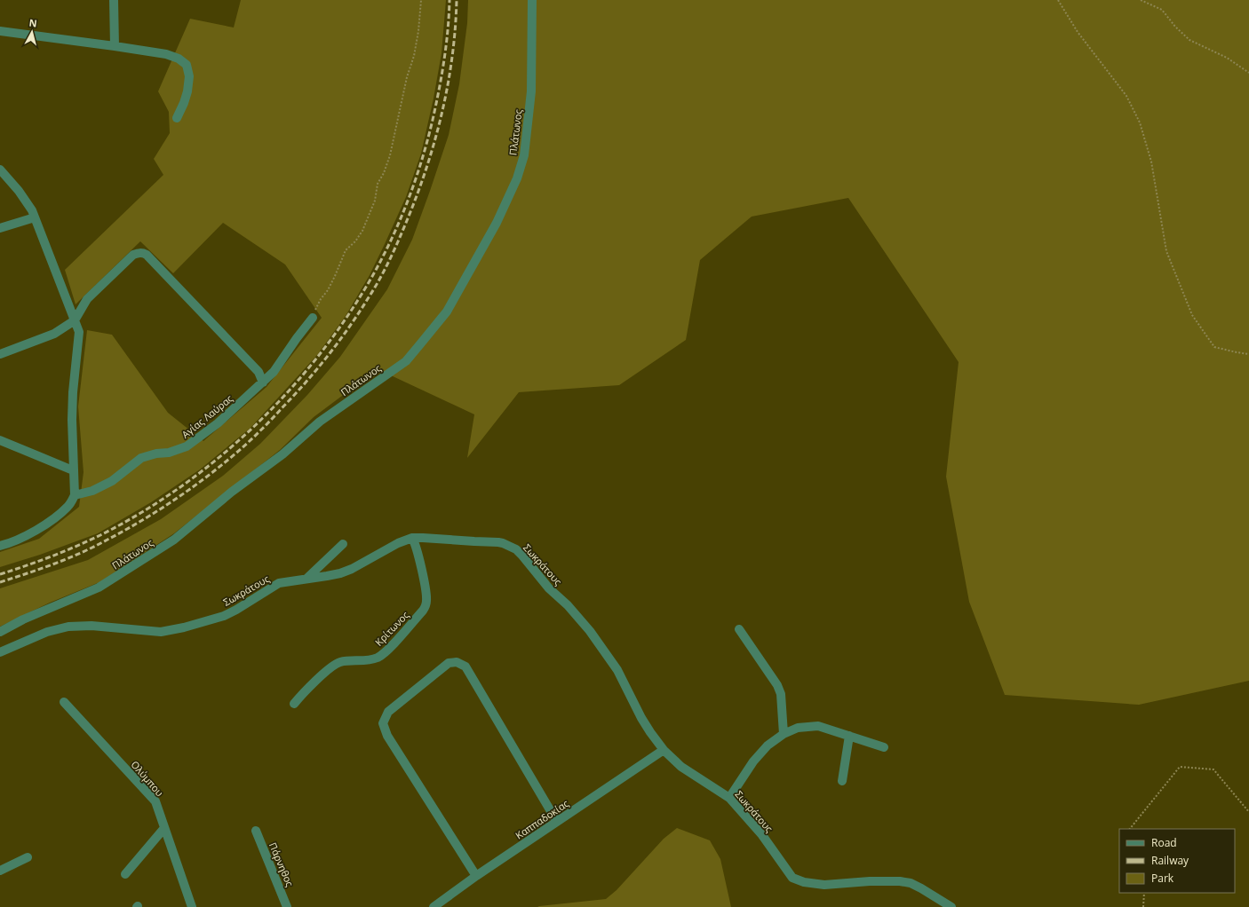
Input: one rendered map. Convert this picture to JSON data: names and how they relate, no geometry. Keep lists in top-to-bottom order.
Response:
{
  "streets": {
    "street": [
      "Πλάτωνος",
      "Αγίας Λαύρας",
      "Σωκράτους",
      "Κρίτωνος",
      "Ολύμπου",
      "Καππαδοκίας",
      "Πάρνηθος"
    ]
  },
  "crossings": [
    ["Σωκράτους", "Κρίτωνος"],
    ["Σωκράτους", "Καππαδοκίας"]
  ],
  "legend": ["Road", "Railway", "Park"],
  "north": "top"
}
